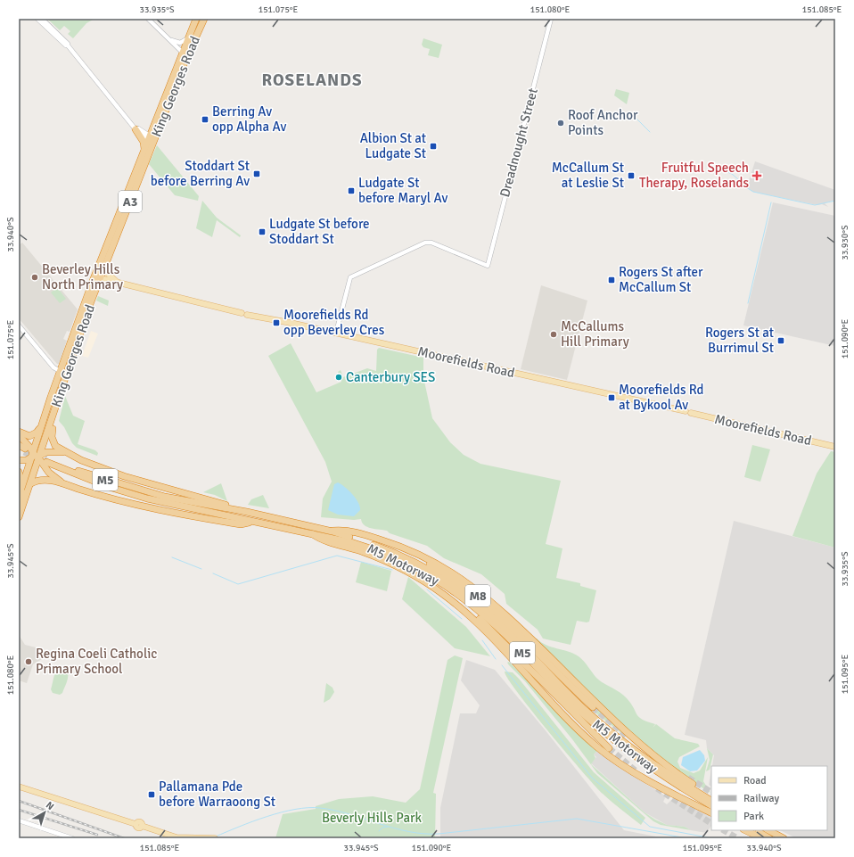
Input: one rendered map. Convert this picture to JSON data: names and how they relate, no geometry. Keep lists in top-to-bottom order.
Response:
{
  "streets": {
    "highway": [
      "King Georges Road",
      "A3",
      "M5",
      "M5 Motorway",
      "M8"
    ],
    "main road": ["Moorefields Road"],
    "street": ["Dreadnought Street"]
  },
  "crossings": [
    ["King Georges Road", "Moorefields Road"],
    ["Dreadnought Street", "Moorefields Road"],
    ["M5 Motorway", "M8"]
  ],
  "districts": ["ROSELANDS"],
  "parks": ["Beverly Hills Park"],
  "places": {
    "transit": [
      "Berring Av opp Alpha Av",
      "Albion St at Ludgate St",
      "Stoddart St before Berring Av",
      "McCallum St at Leslie St",
      "Ludgate St before Maryl Av",
      "Ludgate St before Stoddart St",
      "Rogers St after McCallum St",
      "Moorefields Rd opp Beverley Cres",
      "Rogers St at Burrimul St",
      "Moorefields Rd at Bykool Av",
      "Pallamana Pde before Warraoong St"
    ],
    "other": [
      "Roof Anchor Points",
      "Beverley Hills North Primary",
      "McCallums Hill Primary",
      "Canterbury SES",
      "Regina Coeli Catholic Primary School"
    ],
    "health": ["Fruitful Speech Therapy, Roselands"]
  },
  "legend": ["Road", "Railway", "Park"],
  "north": "top right",
  "coordinates": [
    "33.935°S",
    "151.075°E",
    "151.080°E",
    "151.085°E",
    "33.940°S",
    "33.930°S",
    "151.090°E",
    "33.945°S",
    "151.095°E"
  ]
}
